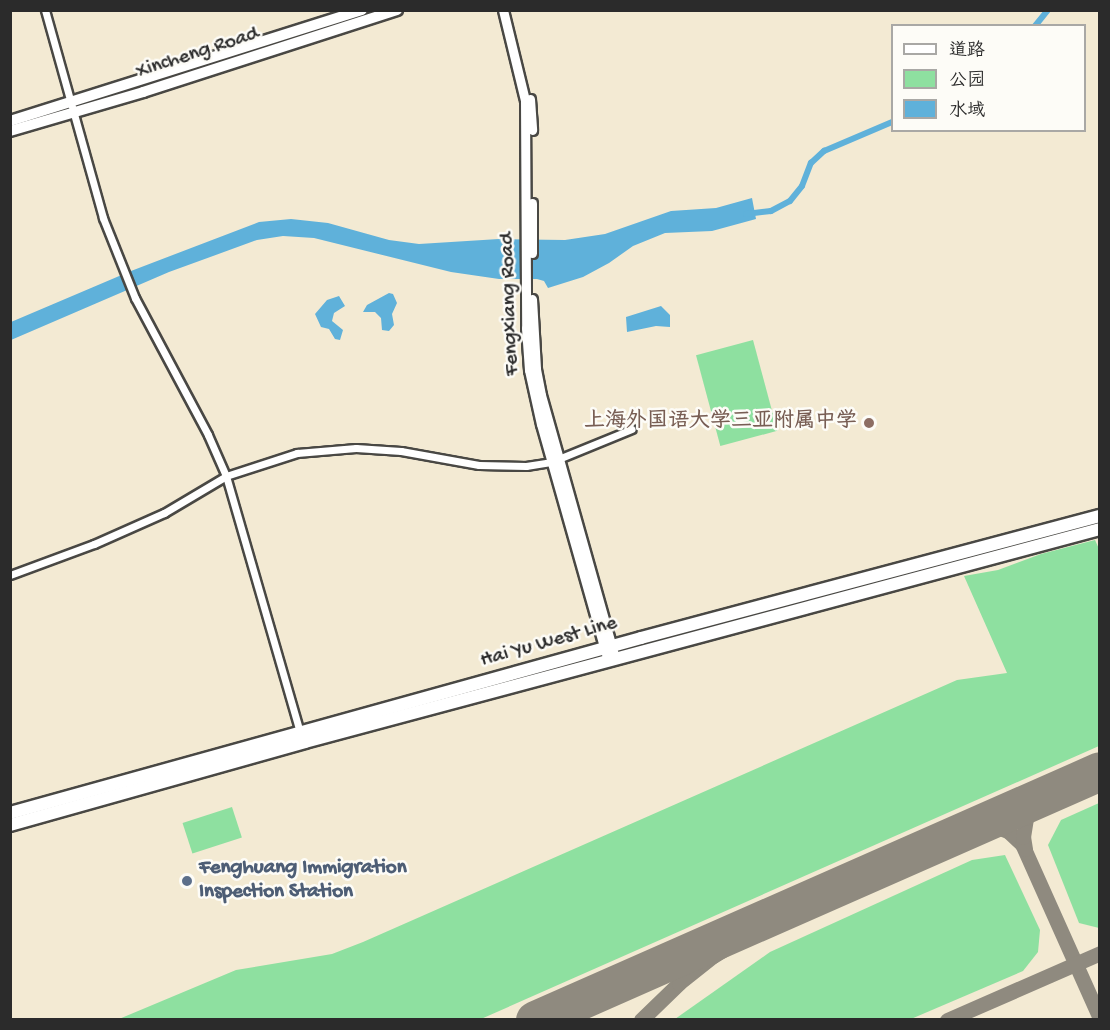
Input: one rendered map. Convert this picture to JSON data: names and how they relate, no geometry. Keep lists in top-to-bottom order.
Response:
{
  "streets": {
    "highway": ["Hai Yu West Line"],
    "main road": ["Xincheng Road"],
    "street": ["Fengxiang Road"]
  },
  "crossings": [
    ["Fengxiang Road", "Hai Yu West Line"]
  ],
  "places": ["上海外国语大学三亚附属中学", "Fenghuang Immigration Inspection Station"],
  "legend": ["道路", "公园", "水域"]
}
